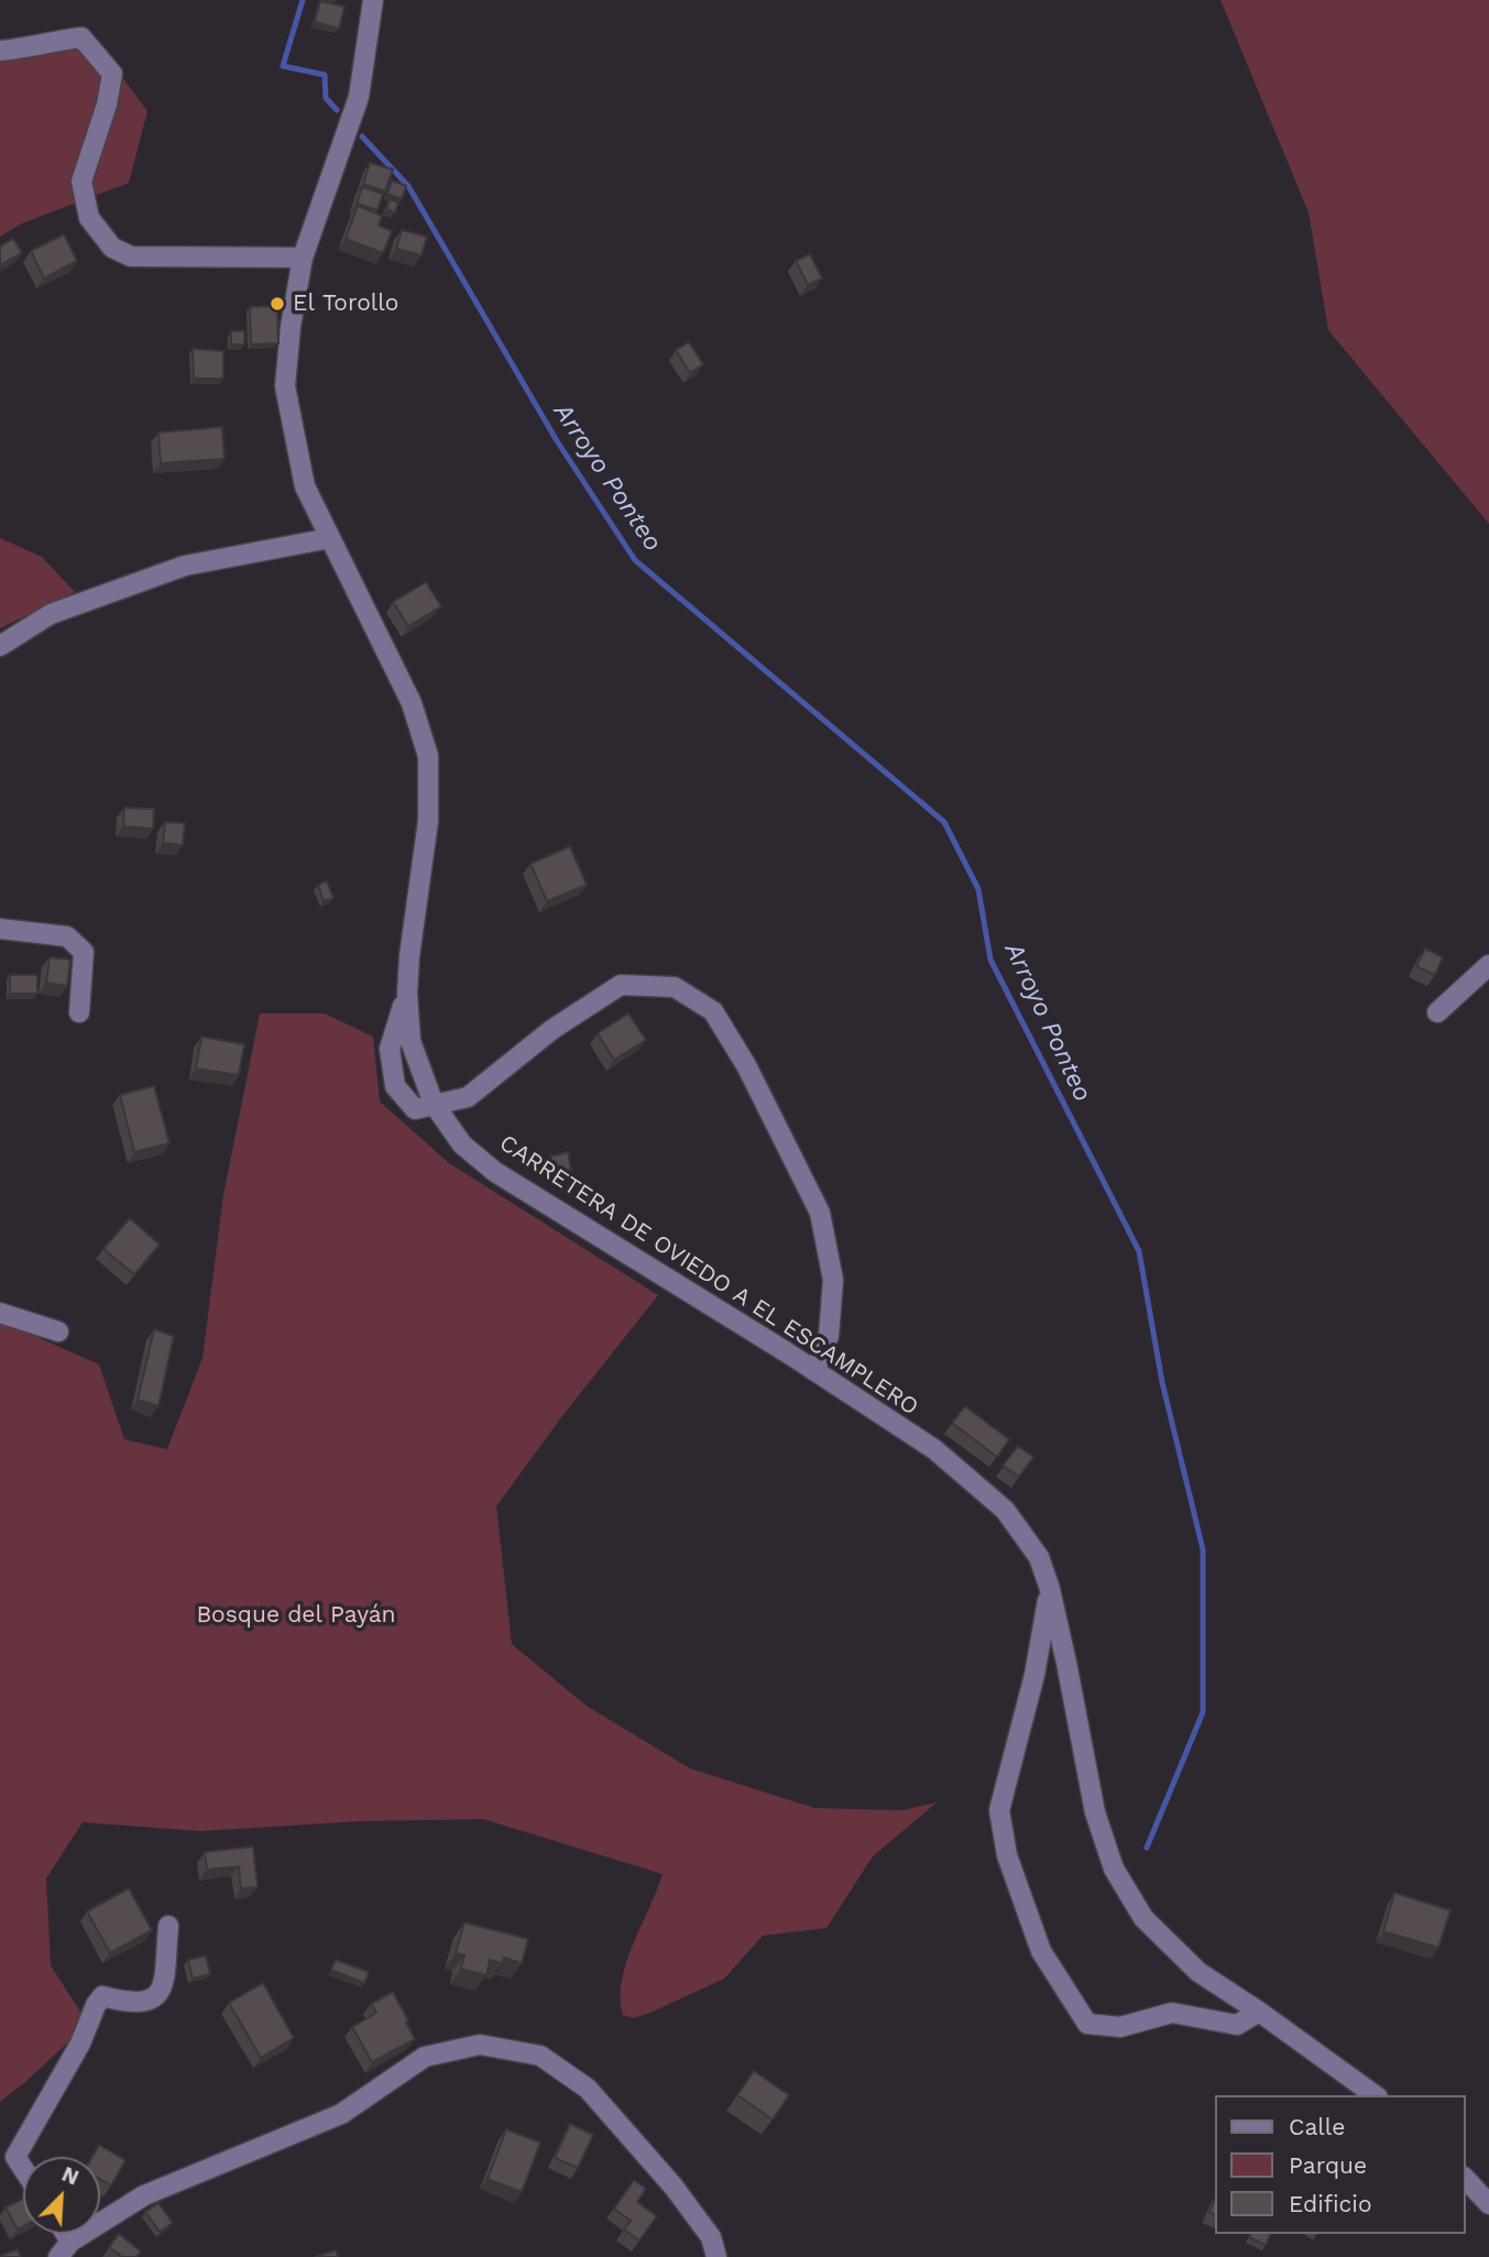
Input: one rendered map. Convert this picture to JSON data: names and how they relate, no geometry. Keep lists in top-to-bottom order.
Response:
{
  "streets": {
    "street": ["CARRETERA DE OVIEDO A EL ESCAMPLERO"]
  },
  "water": ["Arroyo Ponteo"],
  "parks": ["Bosque del Payán"],
  "places": ["El Torollo"],
  "legend": ["Calle", "Parque", "Edificio"],
  "north": "top right"
}
